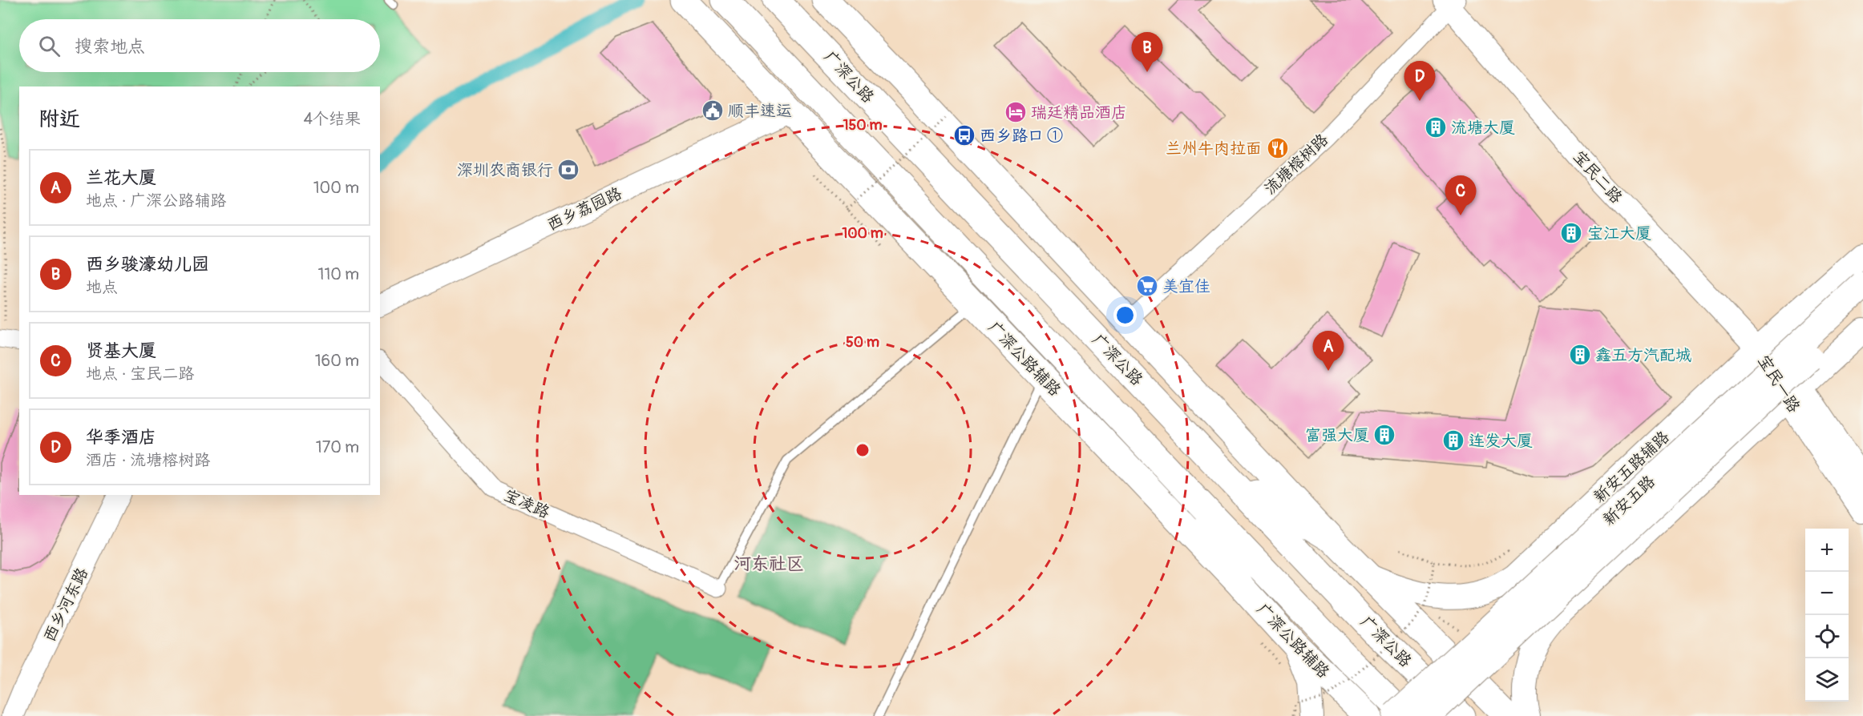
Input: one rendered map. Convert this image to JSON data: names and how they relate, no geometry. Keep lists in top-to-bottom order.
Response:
{
  "streets": {
    "main road": [
      "广深公路",
      "广深公路辅路",
      "宝民一路",
      "新安五路辅路",
      "新安五路"
    ],
    "street": [
      "流塘榕树路",
      "宝民二路",
      "西乡荔园路",
      "宝凌路",
      "西乡河东路"
    ]
  },
  "crossings": [
    ["流塘榕树路", "宝民二路"],
    ["宝民二路", "宝民一路"],
    ["宝民二路", "新安五路辅路"],
    ["西乡荔园路", "广深公路辅路"],
    ["宝民一路", "新安五路辅路"]
  ],
  "districts": ["河东社区"],
  "places": {
    "public building": ["顺丰速运"],
    "hotel": ["瑞廷精品酒店"],
    "building": [
      "流塘大厦",
      "宝江大厦",
      "鑫五方汽配城",
      "富强大厦",
      "连发大厦"
    ],
    "bus stop": ["西乡路口 ①"],
    "restaurant": ["兰州牛肉拉面"],
    "bank": ["深圳农商银行"],
    "supermarket": ["美宜佳"]
  },
  "page": {
    "search": "搜索地点",
    "pins": [
      "B",
      "D",
      "C",
      "A"
    ],
    "heading": ["附近", "4个结果"],
    "list": [
      {
        "mark": "A",
        "name": "兰花大厦",
        "note": "地点 · 广深公路辅路",
        "value": "100 m"
      },
      {
        "mark": "B",
        "name": "西乡骏濠幼儿园",
        "note": "地点",
        "value": "110 m"
      },
      {
        "mark": "C",
        "name": "贤基大厦",
        "note": "地点 · 宝民二路",
        "value": "160 m"
      },
      {
        "mark": "D",
        "name": "华季酒店",
        "note": "酒店 · 流塘榕树路",
        "value": "170 m"
      }
    ],
    "map_buttons": ["+", "−"]
  },
  "rings": ["150 m", "100 m", "50 m"]
}
